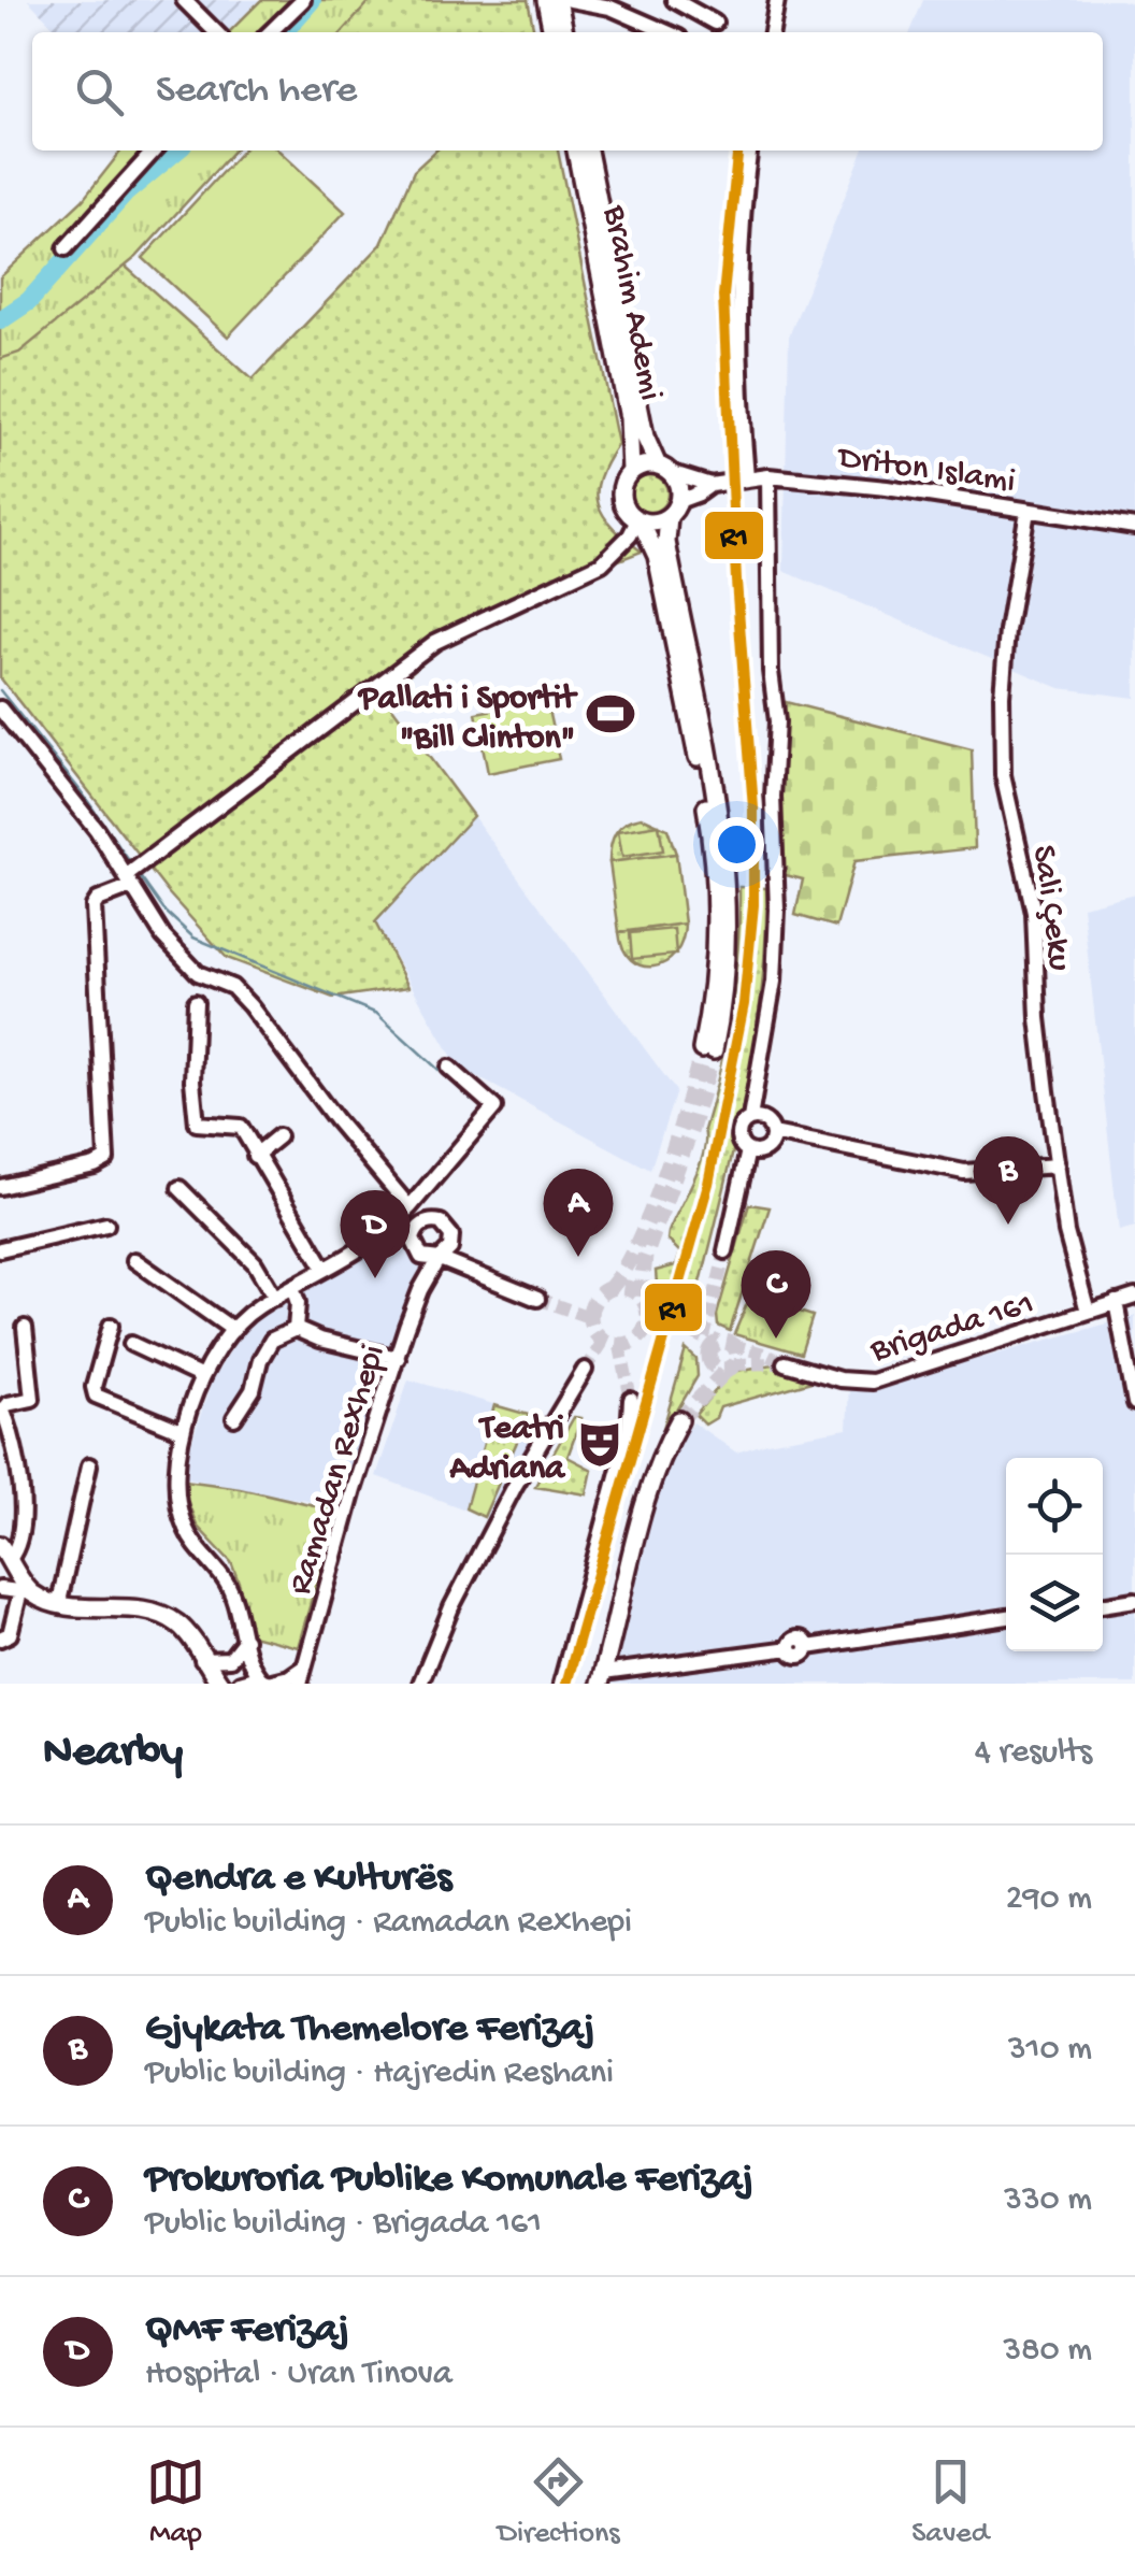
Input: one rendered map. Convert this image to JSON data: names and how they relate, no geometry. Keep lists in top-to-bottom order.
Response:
{
  "streets": {
    "main road": ["Brahim Ademi"],
    "street": [
      "Driton Islami",
      "Sali Çeku",
      "Brigada 161",
      "Ramadan Rexhepi"
    ]
  },
  "crossings": [
    ["Brahim Ademi", "Driton Islami"],
    ["Driton Islami", "Sali Çeku"],
    ["Sali Çeku", "Brigada 161"]
  ],
  "places": {
    "sports": ["Pallati i Sportit \"Bill Clinton\""],
    "theatre": ["Teatri Adriana"]
  },
  "lines": ["transit line R1"],
  "page": {
    "search": "Search here",
    "pins": [
      "B",
      "A",
      "D",
      "C"
    ],
    "heading": ["Nearby", "4 results"],
    "list": [
      {
        "mark": "A",
        "name": "Qendra e Kulturës",
        "note": "Public building · Ramadan Rexhepi",
        "value": "290 m"
      },
      {
        "mark": "B",
        "name": "Gjykata Themelore Ferizaj",
        "note": "Public building · Hajredin Reshani",
        "value": "310 m"
      },
      {
        "mark": "C",
        "name": "Prokuroria Publike Komunale Ferizaj",
        "note": "Public building · Brigada 161",
        "value": "330 m"
      },
      {
        "mark": "D",
        "name": "QMF Ferizaj",
        "note": "Hospital · Uran Tinova",
        "value": "380 m"
      }
    ],
    "nav": ["Map", "Directions", "Saved"]
  }
}
